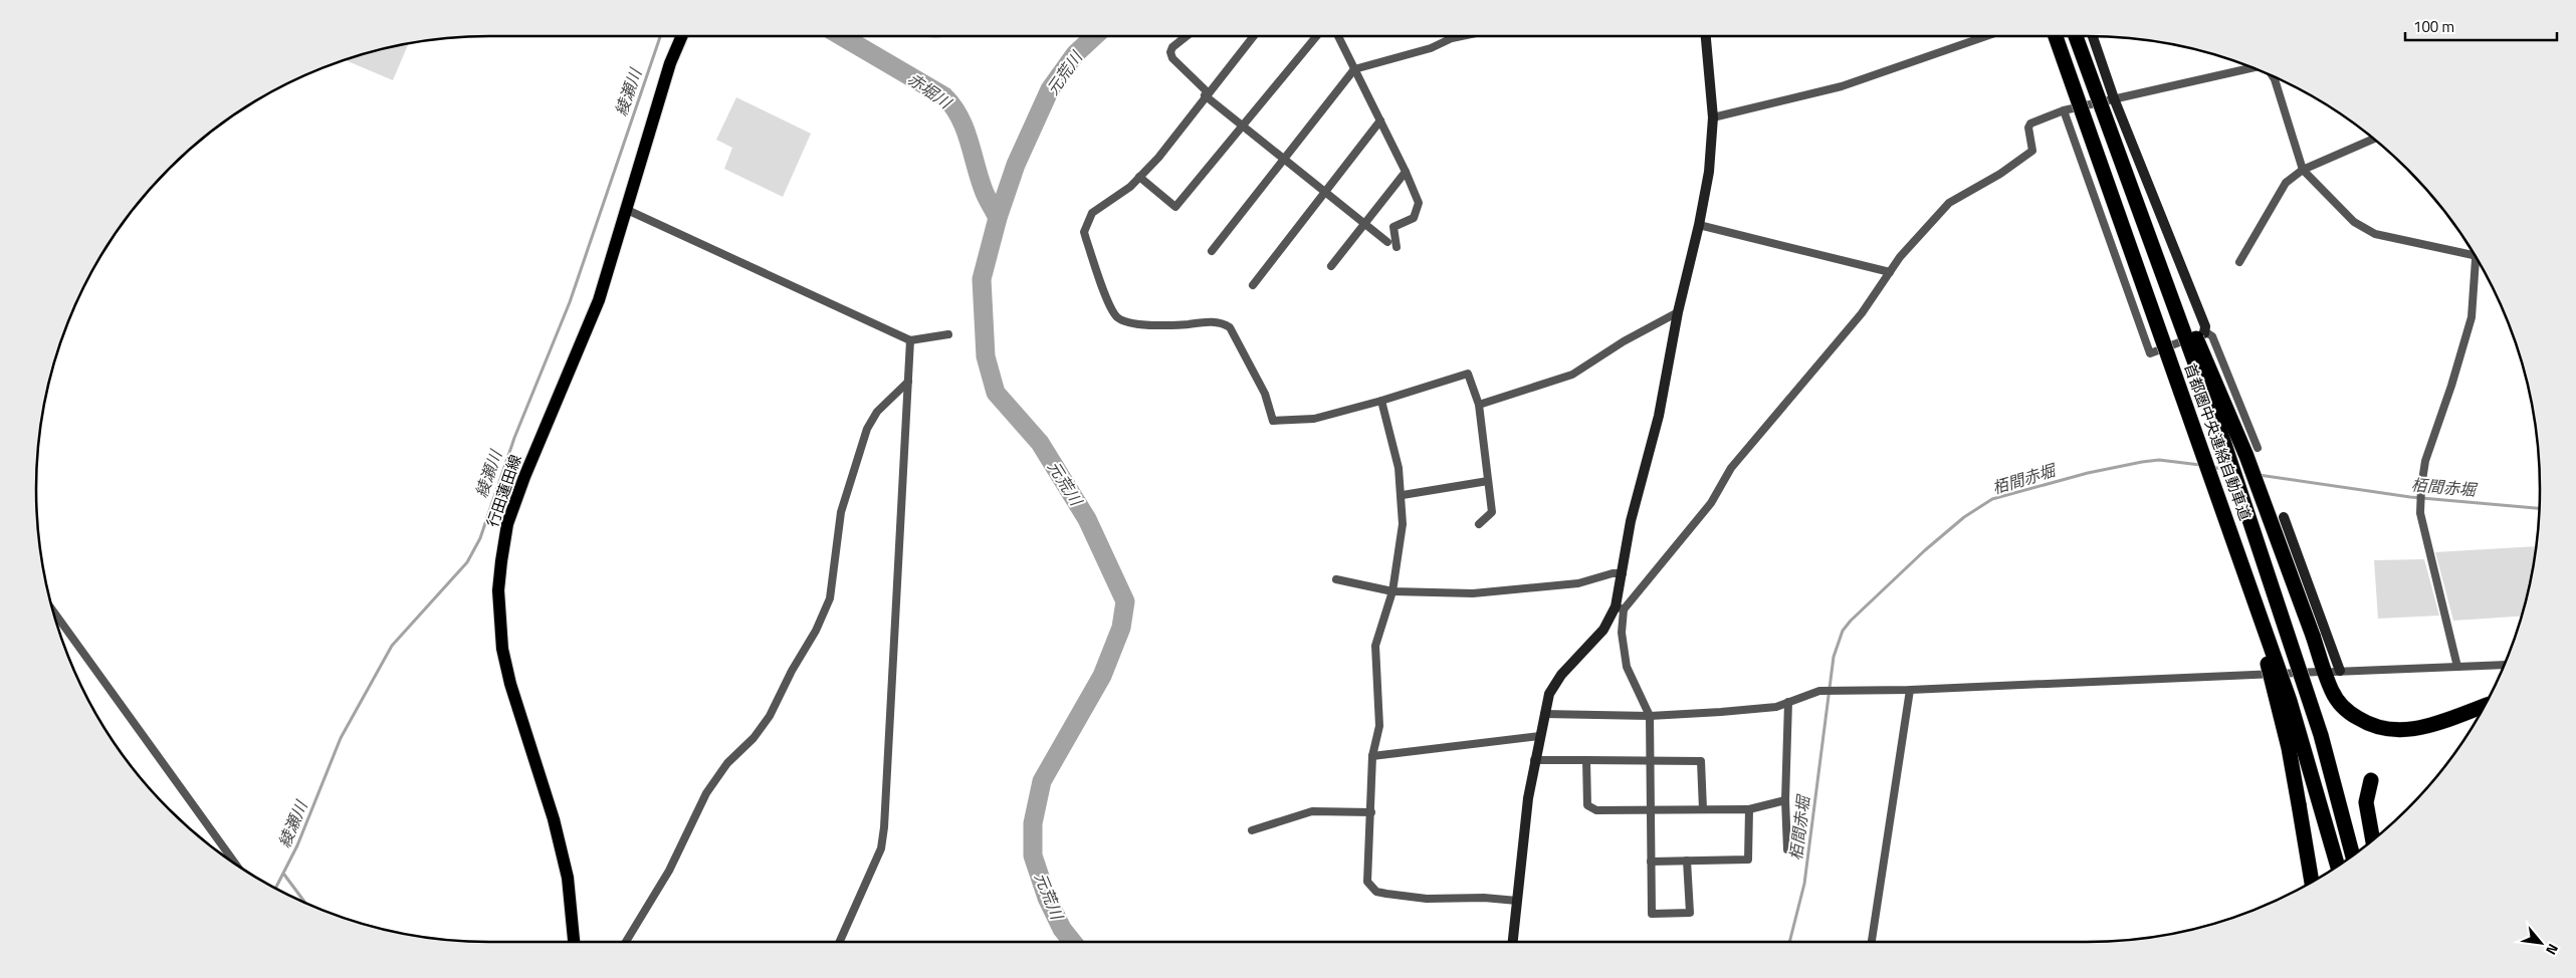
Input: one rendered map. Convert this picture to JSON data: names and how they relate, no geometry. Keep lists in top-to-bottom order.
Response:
{
  "streets": {
    "highway": ["首都圏中央連絡自動車道"],
    "main road": ["行田蓮田線"]
  },
  "water": [
    "元荒川",
    "赤堀川",
    "綾瀬川",
    "栢間赤堀"
  ],
  "scale_bar": "100 m",
  "north": "bottom right"
}
